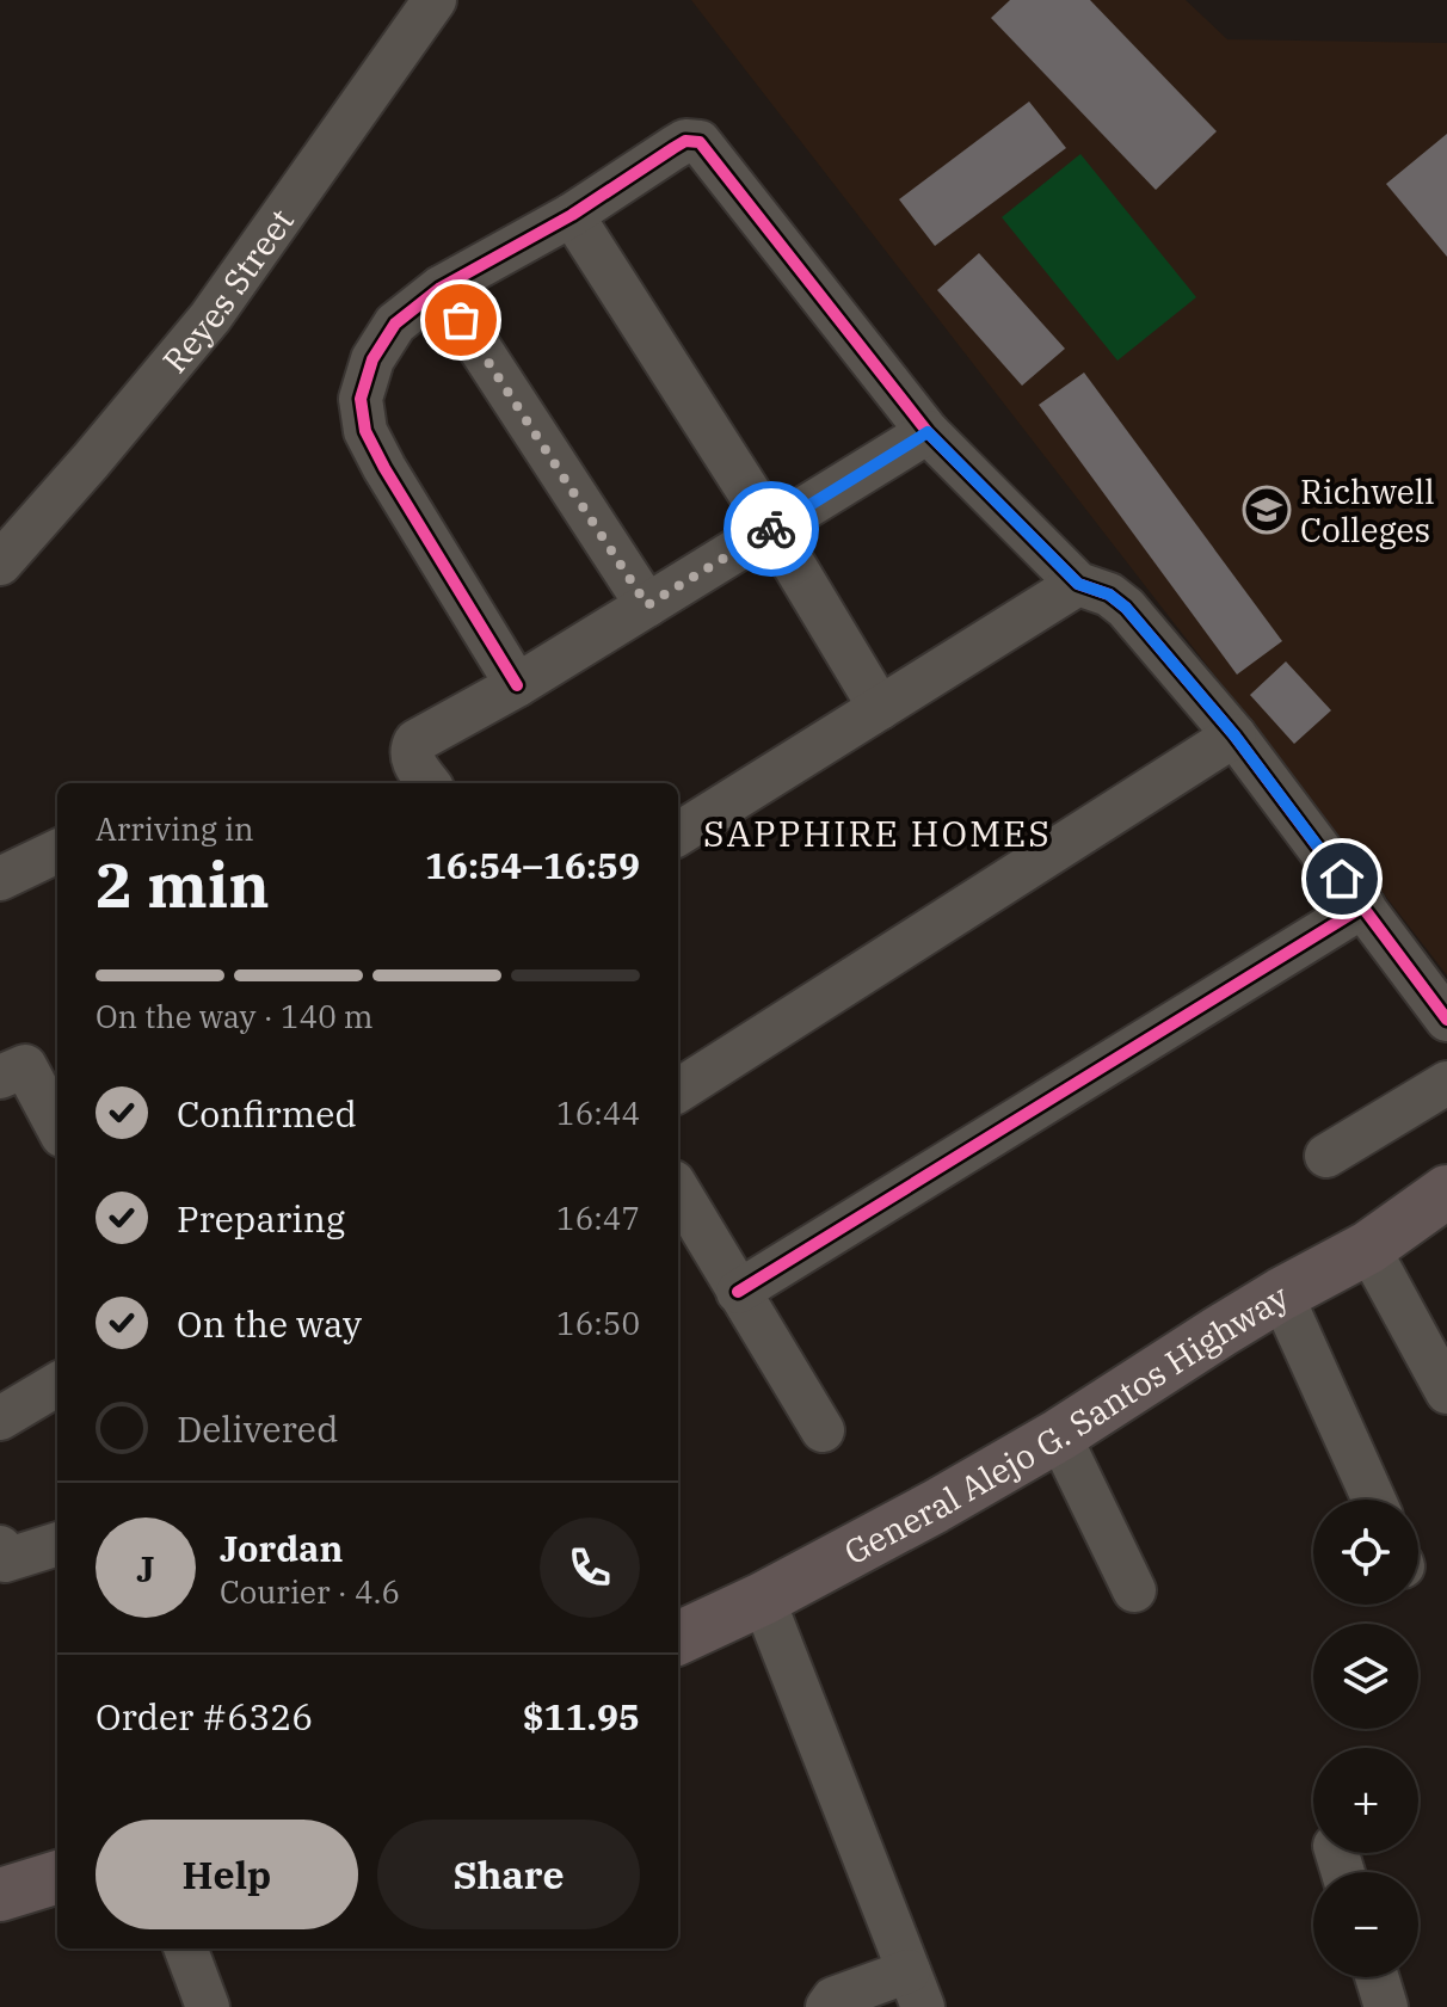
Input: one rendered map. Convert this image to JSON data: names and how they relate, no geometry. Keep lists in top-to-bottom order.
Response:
{
  "streets": {
    "main road": ["General Alejo G. Santos Highway"],
    "street": ["Reyes Street"]
  },
  "districts": ["SAPPHIRE HOMES"],
  "places": {
    "school or university": ["Richwell Colleges"]
  },
  "page": {
    "heading": ["2 min", "Arriving in", "16:54–16:59"],
    "panel": [
      "Jordan",
      "Courier · 4.6",
      "Order #6326",
      "$11.95"
    ],
    "bar": "On the way · 140 m",
    "list": [
      ["Confirmed", "16:44"],
      ["Preparing", "16:47"],
      ["On the way", "16:50"],
      "Delivered"
    ],
    "map_buttons": ["+", "−"],
    "round": "J",
    "buttons": ["Help", "Share"]
  }
}
